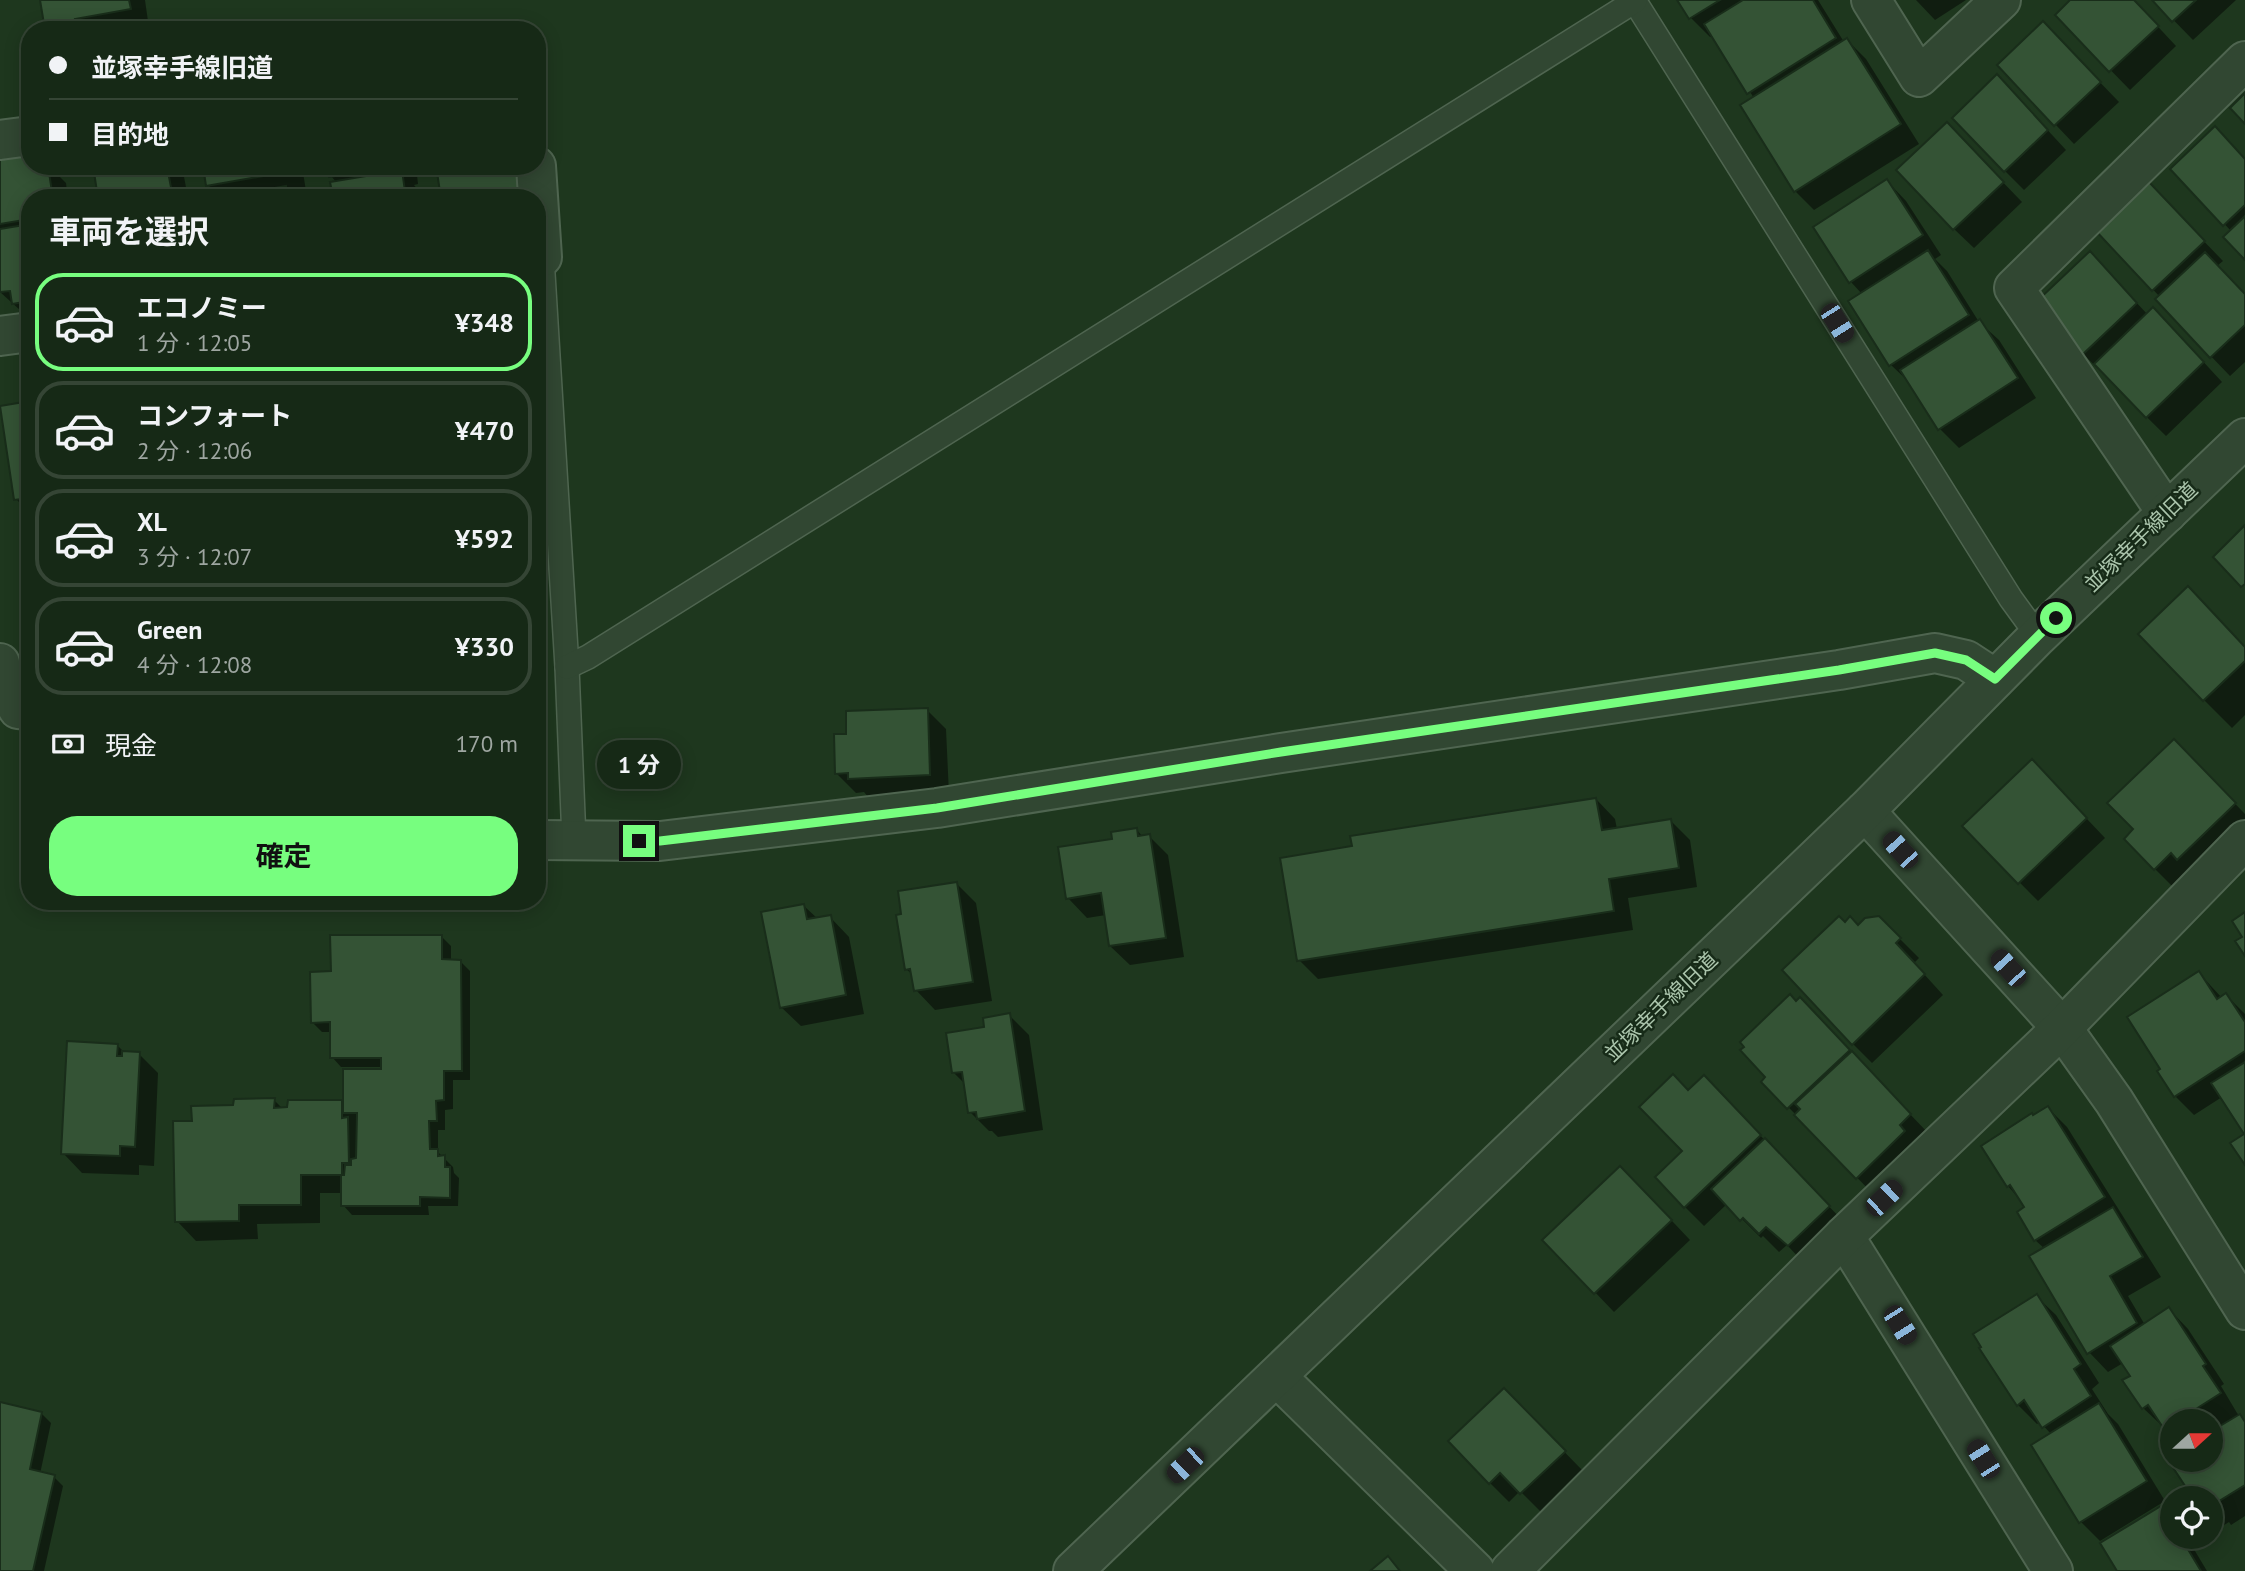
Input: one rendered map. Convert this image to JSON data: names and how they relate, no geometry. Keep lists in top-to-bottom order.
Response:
{
  "streets": {
    "street": ["並塚幸手線旧道"]
  },
  "north": "right",
  "page": {
    "banner": ["並塚幸手線旧道", "目的地"],
    "heading": "車両を選択",
    "list": [
      {
        "name": "エコノミー",
        "note": "1 分 · 12:05",
        "value": "¥348"
      },
      {
        "name": "コンフォート",
        "note": "2 分 · 12:06",
        "value": "¥470"
      },
      {
        "name": "XL",
        "note": "3 分 · 12:07",
        "value": "¥592"
      },
      {
        "name": "Green",
        "note": "4 分 · 12:08",
        "value": "¥330"
      }
    ],
    "pay": ["現金", "170 m"],
    "bubble": "1 分",
    "buttons": "確定"
  }
}
